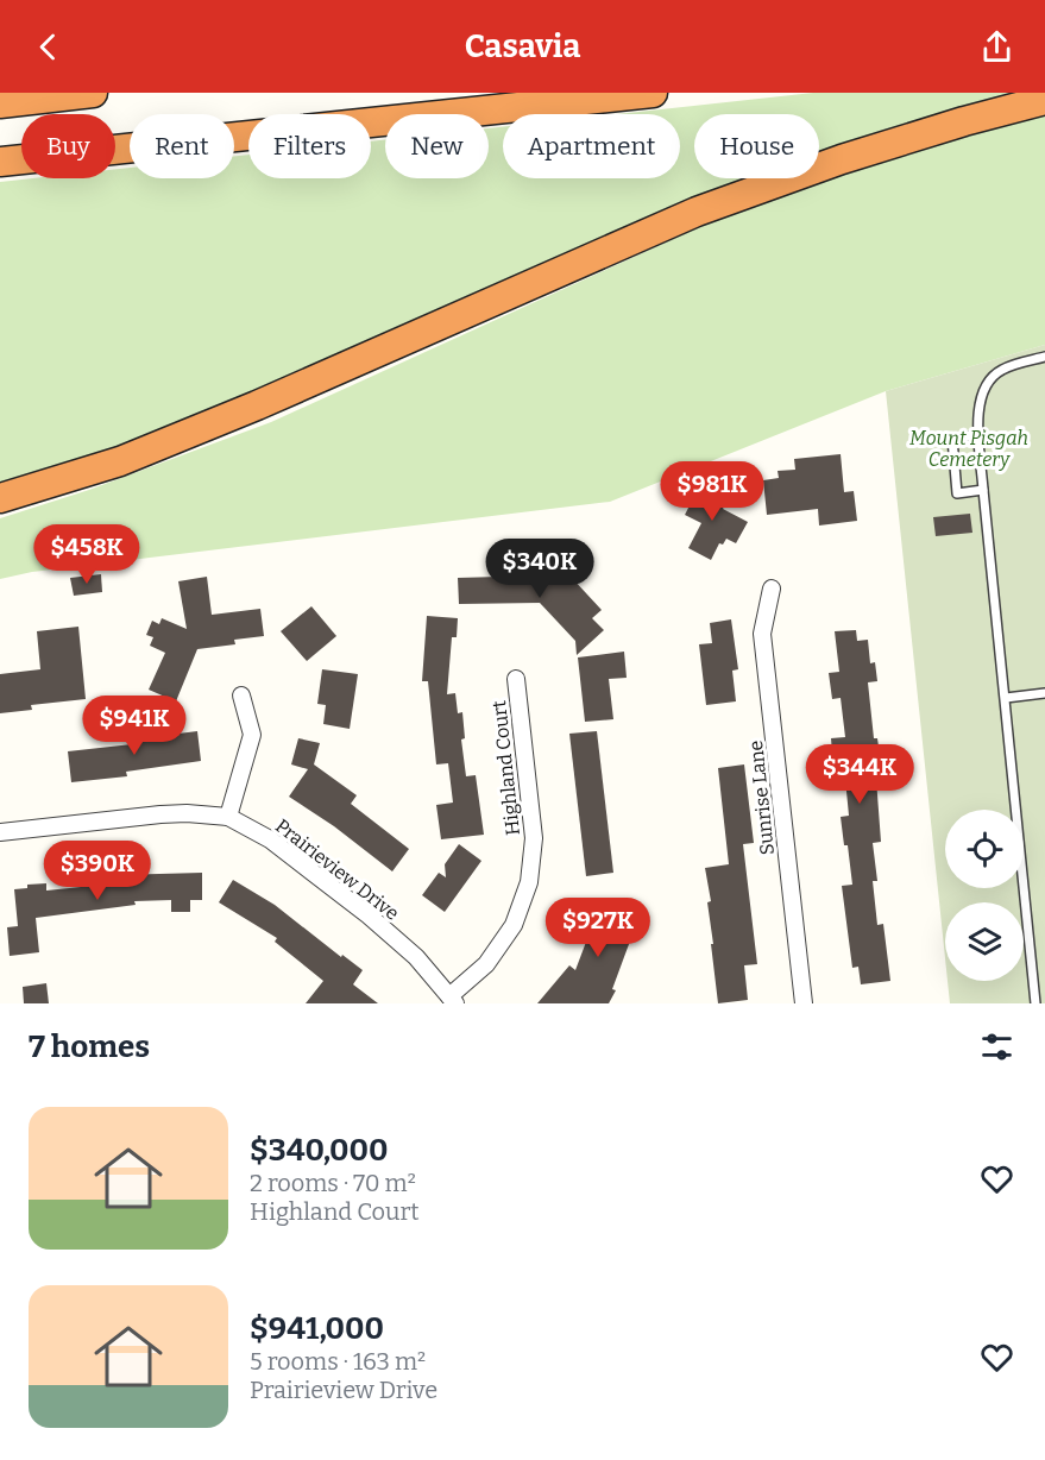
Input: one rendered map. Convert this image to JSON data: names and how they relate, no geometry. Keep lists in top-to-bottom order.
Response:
{
  "streets": {
    "street": ["Highland Court", "Sunrise Lane", "Prairieview Drive"]
  },
  "crossings": [
    ["Highland Court", "Prairieview Drive"]
  ],
  "parks": ["Mount Pisgah Cemetery"],
  "page": {
    "header": "Casavia",
    "chip": [
      "Buy",
      "Rent",
      "Filters",
      "New",
      "Apartment",
      "House"
    ],
    "price": [
      "$981K",
      "$458K",
      "$340K",
      "$941K",
      "$344K",
      "$390K",
      "$927K"
    ],
    "heading": "7 homes",
    "list": [
      {
        "name": "$340,000",
        "note": "2 rooms · 70 m² · Highland Court"
      },
      {
        "name": "$941,000",
        "note": "5 rooms · 163 m² · Prairieview Drive"
      }
    ]
  }
}
